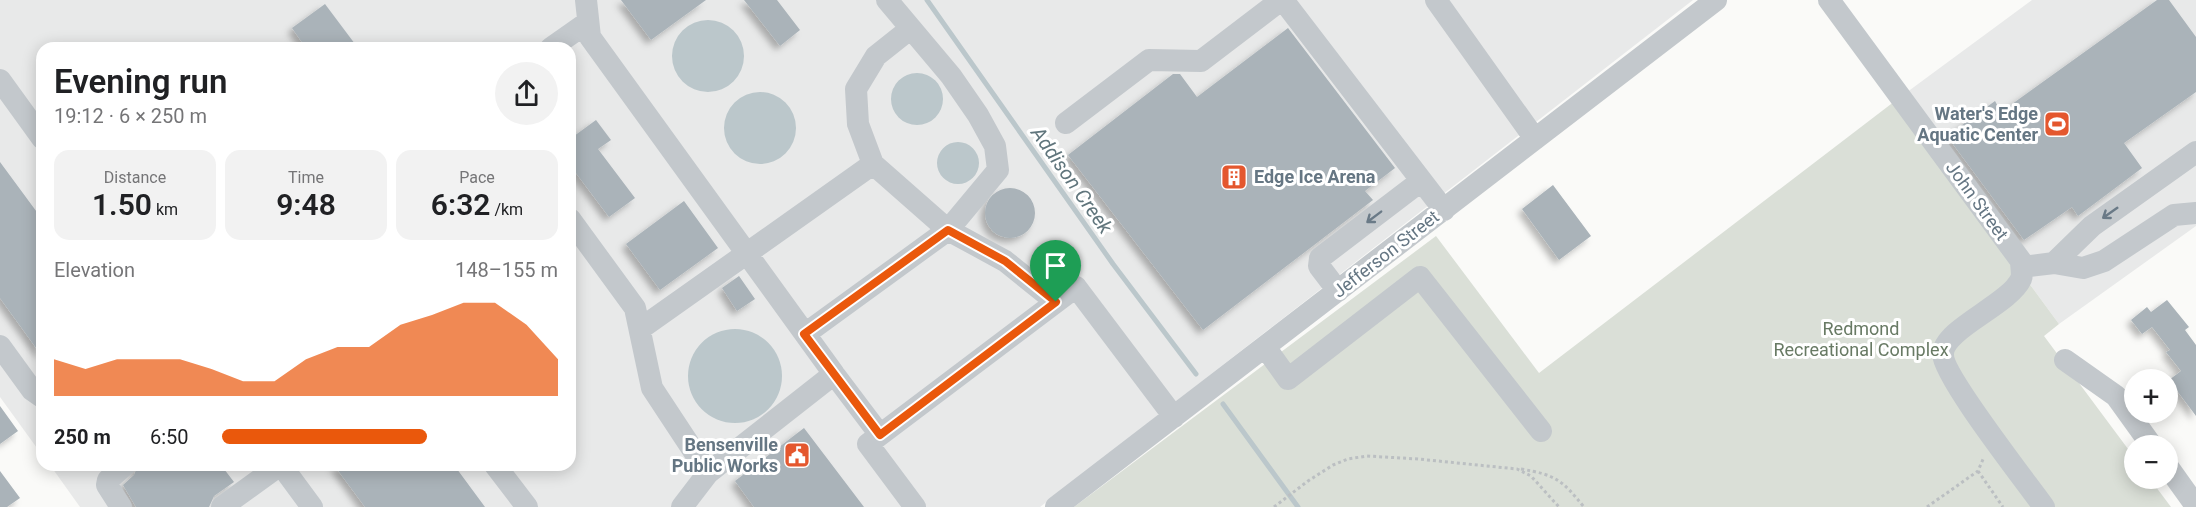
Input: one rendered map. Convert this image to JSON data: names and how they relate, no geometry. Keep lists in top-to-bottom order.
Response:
{
  "streets": {
    "street": ["John Street", "Jefferson Street"]
  },
  "water": ["Addison Creek"],
  "parks": ["Redmond Recreational Complex"],
  "places": {
    "sports": ["Water's Edge Aquatic Center"],
    "building": ["Edge Ice Arena"],
    "public building": ["Bensenville Public Works"]
  },
  "page": {
    "heading": ["Evening run", "19:12 · 6 × 250 m"],
    "stats": [
      ["Distance", "1.50 km"],
      ["Time", "9:48"],
      ["Pace", "6:32 /km"]
    ],
    "chart": ["Elevation", "148–155 m"],
    "map_buttons": ["+", "−"],
    "list": [
      {
        "name": "250 m",
        "note": "6:50"
      }
    ]
  }
}
